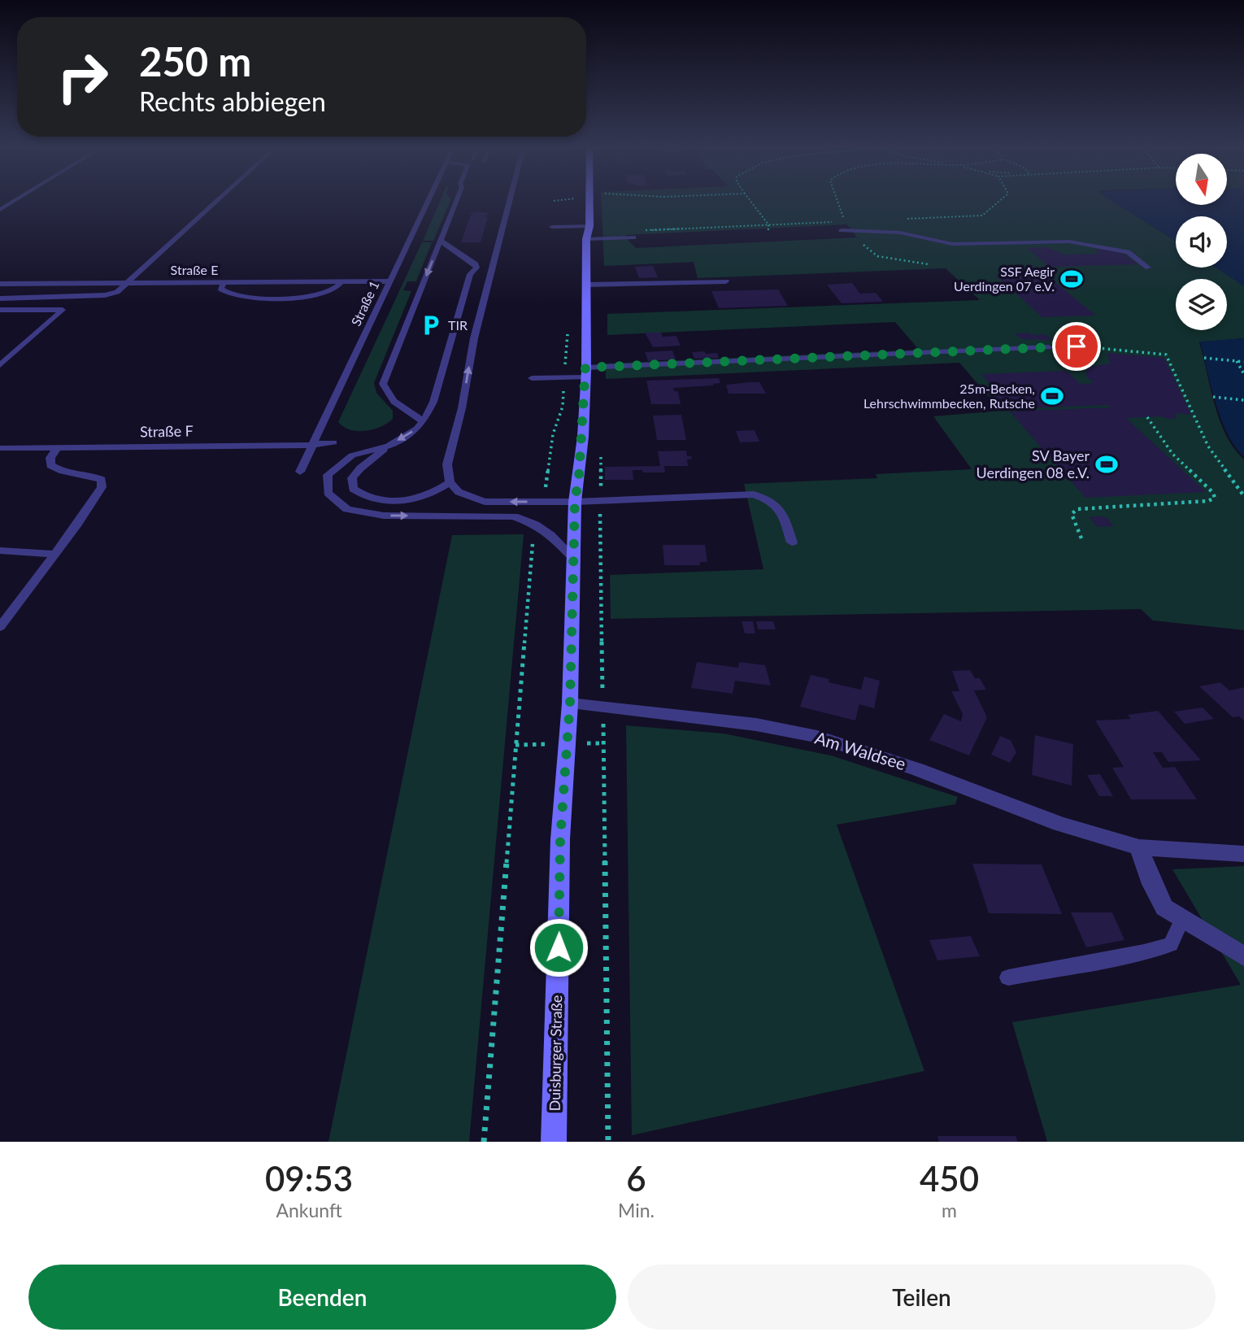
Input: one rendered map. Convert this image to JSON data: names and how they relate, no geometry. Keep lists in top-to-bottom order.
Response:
{
  "streets": {
    "main road": ["Duisburger Straße"],
    "street": ["Am Waldsee"],
    "lane": ["Straße E", "Straße 1", "Straße F"]
  },
  "crossings": [
    ["Straße E", "Straße 1"],
    ["Straße 1", "Straße F"],
    ["Am Waldsee", "Duisburger Straße"]
  ],
  "places": {
    "sports": ["SSF Aegir Uerdingen 07 e.V.", "25m-Becken, Lehrschwimmbecken, Rutsche", "SV Bayer Uerdingen 08 e.V."],
    "parking": ["TIR"]
  },
  "north": "bottom",
  "page": {
    "turn": ["250 m", "Rechts abbiegen"],
    "eta": [
      "09:53",
      "Ankunft",
      "6",
      "Min.",
      "450",
      "m"
    ],
    "buttons": ["Beenden", "Teilen"]
  }
}
